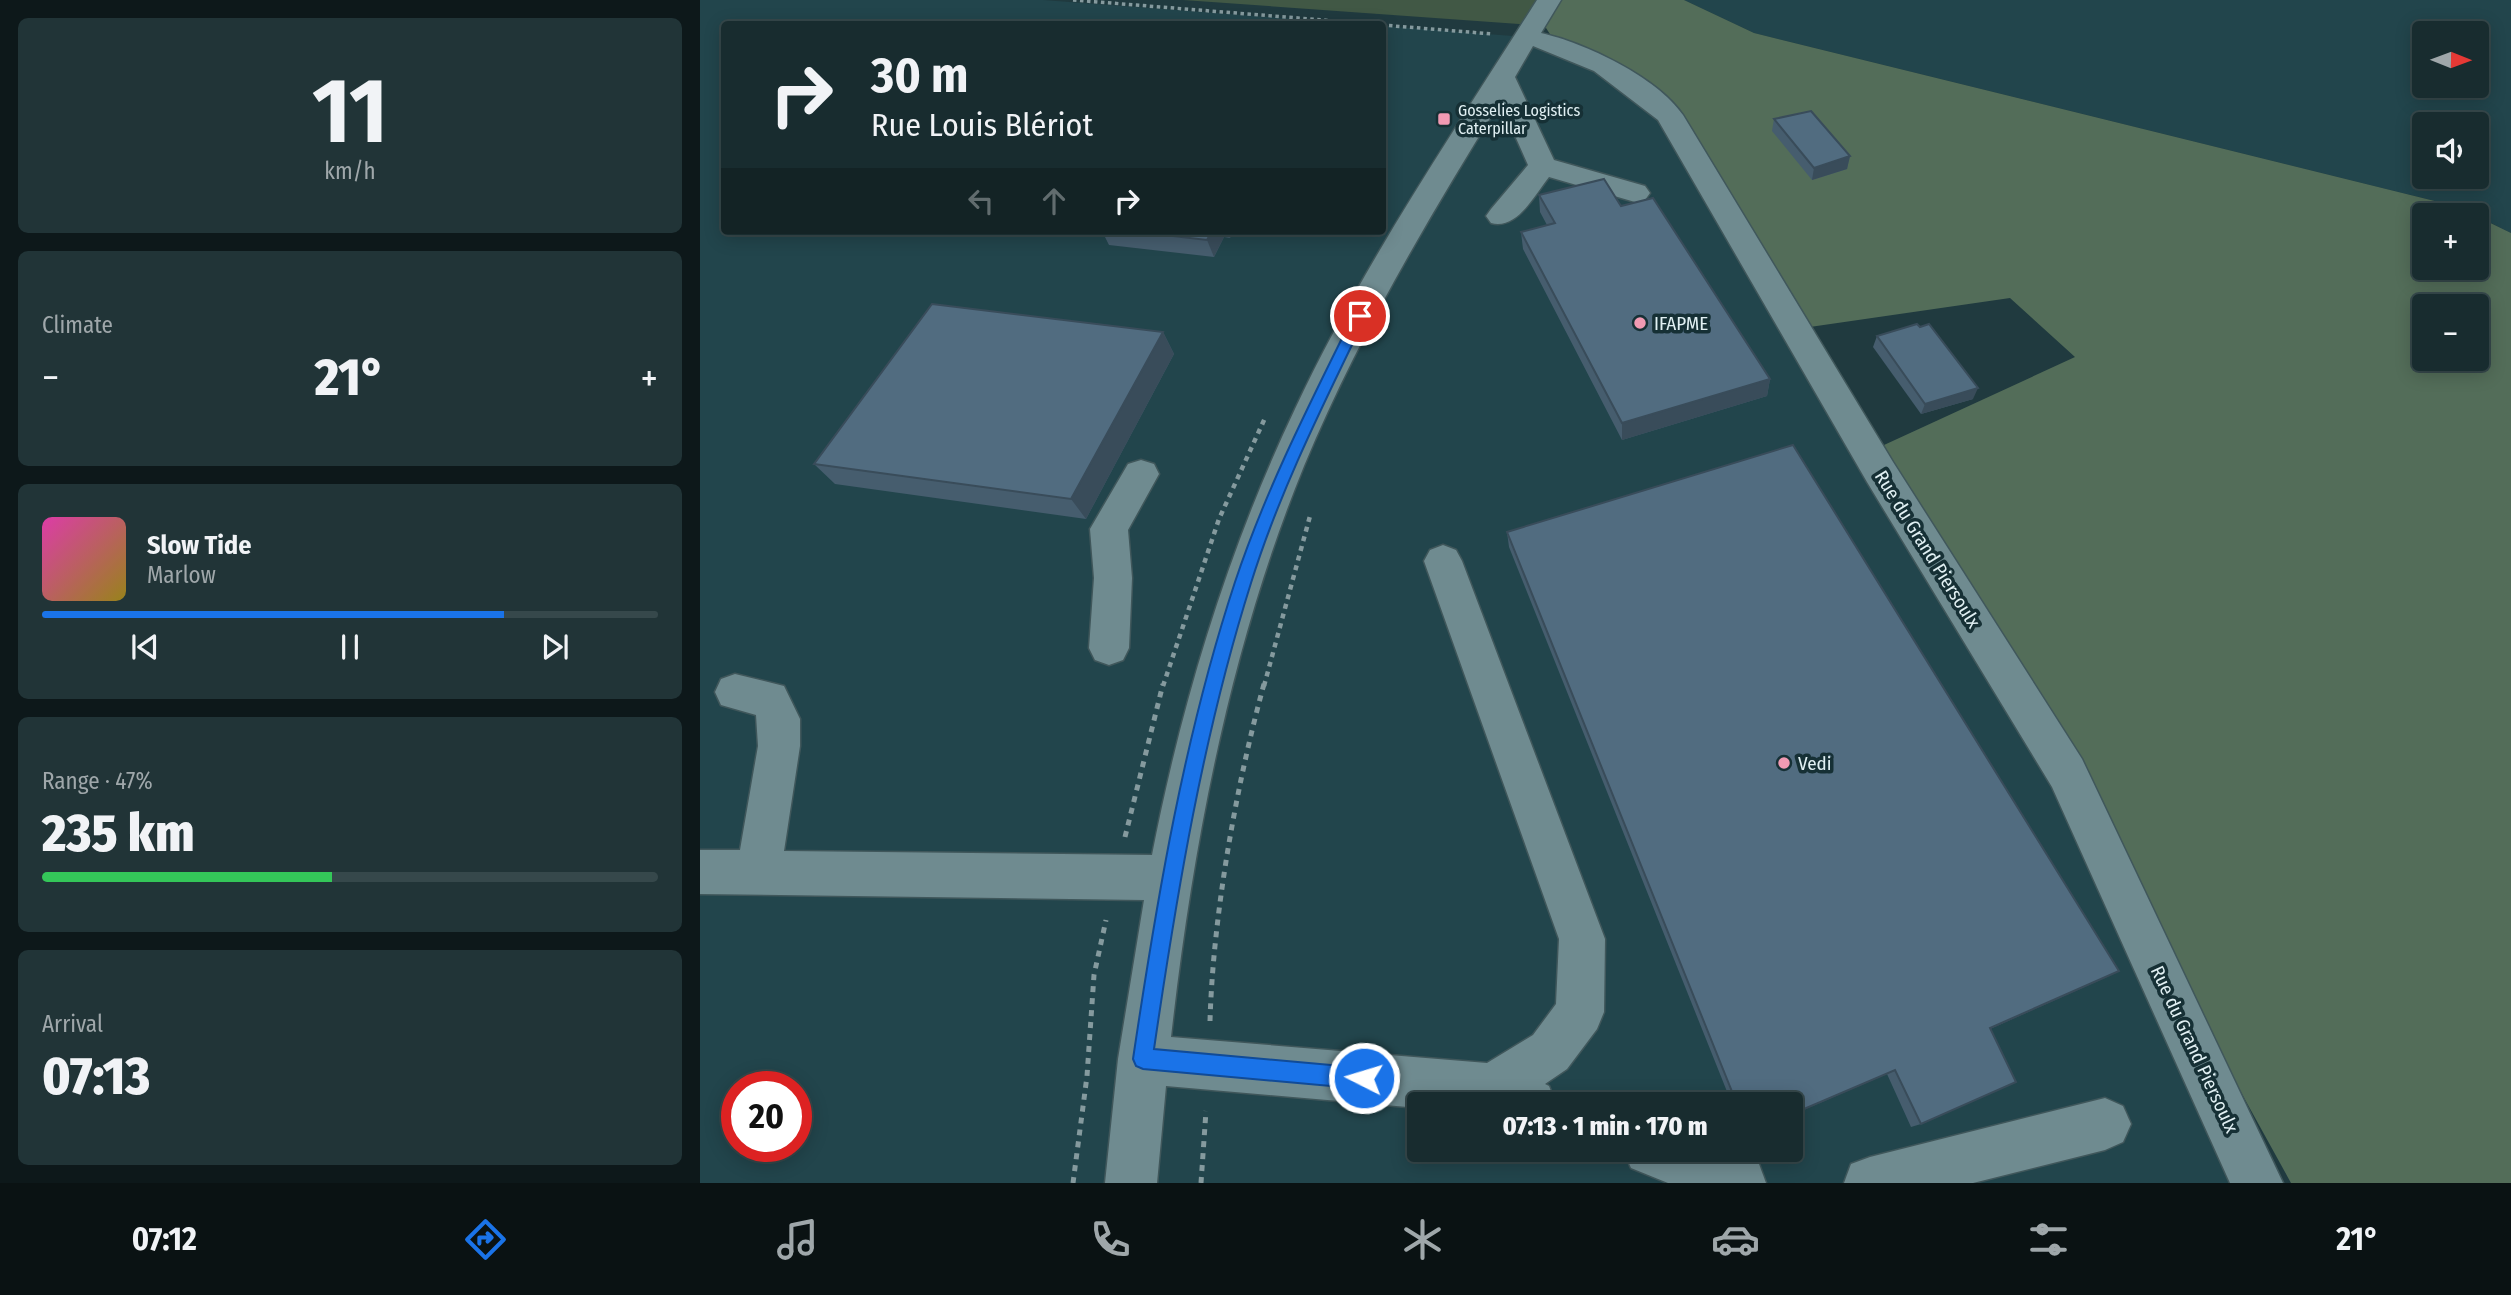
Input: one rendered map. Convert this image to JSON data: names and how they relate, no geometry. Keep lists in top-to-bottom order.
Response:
{
  "streets": {
    "street": ["Rue du Grand Piersoulx"]
  },
  "places": {
    "transit": ["Gosselies Logistics Caterpillar"],
    "other": ["IFAPME", "Vedi"]
  },
  "north": "right",
  "page": {
    "tile": [
      ["11", "km/h"],
      "Climate",
      ["Range · 47%", "235 km"],
      ["Arrival", "07:13"]
    ],
    "map_buttons": ["+", "−"],
    "turn": ["30 m", "Rue Louis Blériot"],
    "heat": ["−", "21°", "+"],
    "song": ["Slow Tide", "Marlow"],
    "limit": "20",
    "trip": "07:13 · 1 min · 170 m",
    "tabs": ["07:12", "21°"]
  }
}
